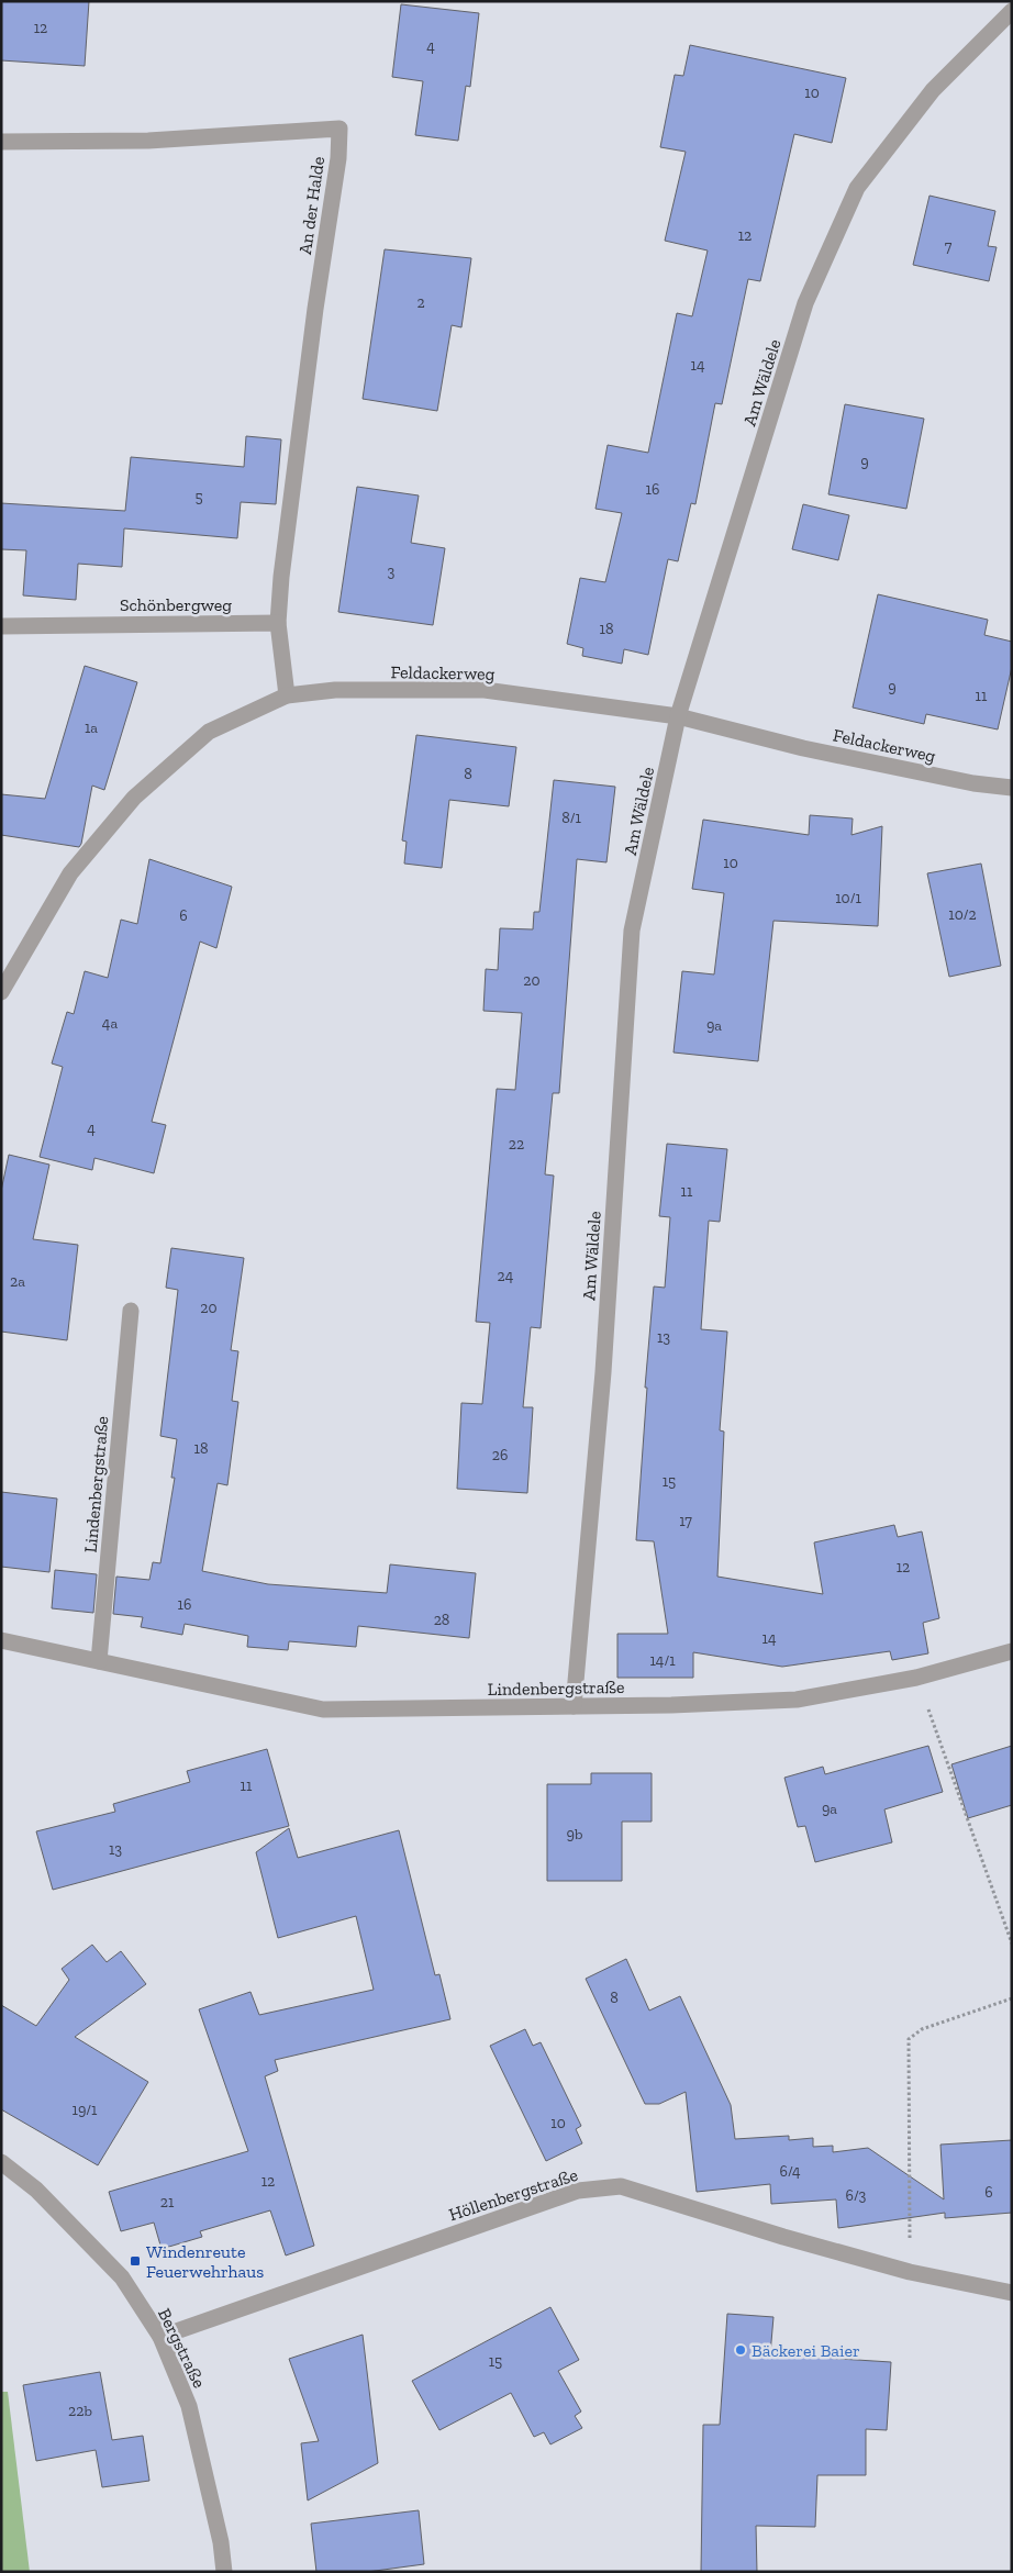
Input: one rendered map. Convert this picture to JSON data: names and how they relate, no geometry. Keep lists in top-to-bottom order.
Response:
{
  "streets": {
    "street": [
      "An der Halde",
      "Am Wäldele",
      "Schönbergweg",
      "Feldackerweg",
      "Lindenbergstraße",
      "Höllenbergstraße",
      "Bergstraße"
    ]
  },
  "crossings": [
    ["An der Halde", "Schönbergweg"],
    ["Am Wäldele", "Feldackerweg"],
    ["Am Wäldele", "Lindenbergstraße"],
    ["Höllenbergstraße", "Bergstraße"]
  ],
  "places": {
    "transit": ["Windenreute Feuerwehrhaus"],
    "other": ["Bäckerei Baier"]
  },
  "house_numbers": [
    "12",
    "4",
    "10",
    "12",
    "7",
    "2",
    "14",
    "9",
    "16",
    "5",
    "3",
    "18",
    "9",
    "11",
    "1a",
    "8",
    "8/1",
    "10",
    "10/1",
    "10/2",
    "6",
    "20",
    "4a",
    "9a",
    "4",
    "22",
    "11",
    "24",
    "2a",
    "20",
    "13",
    "18",
    "26",
    "15",
    "17",
    "12",
    "16",
    "28",
    "14",
    "14/1",
    "11",
    "9a",
    "9b",
    "13",
    "8",
    "19/1",
    "10",
    "6/4",
    "12",
    "6",
    "6/3",
    "21",
    "15",
    "22b"
  ]
}
